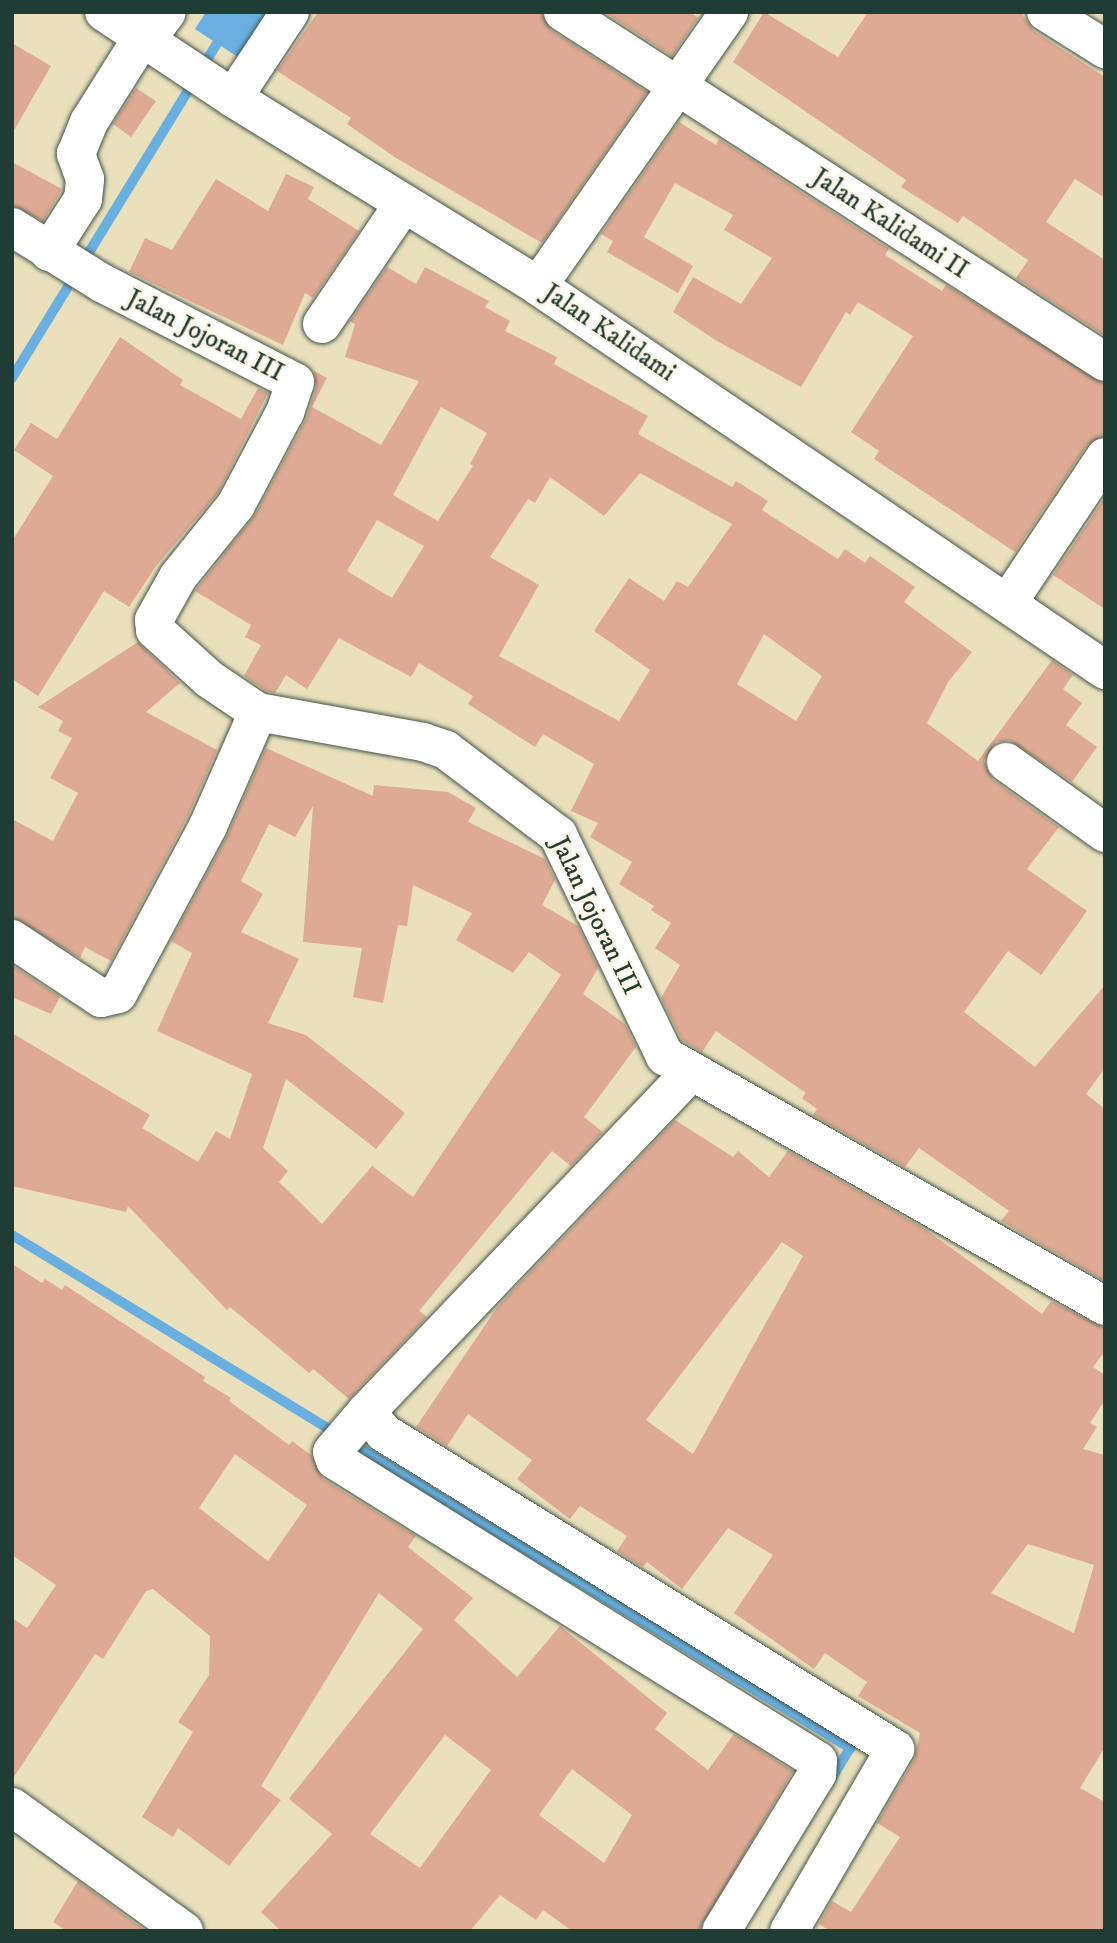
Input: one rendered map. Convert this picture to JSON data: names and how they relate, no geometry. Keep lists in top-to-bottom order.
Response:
{
  "streets": {
    "street": ["Jalan Kalidami II", "Jalan Kalidami", "Jalan Jojoran III"]
  }
}
